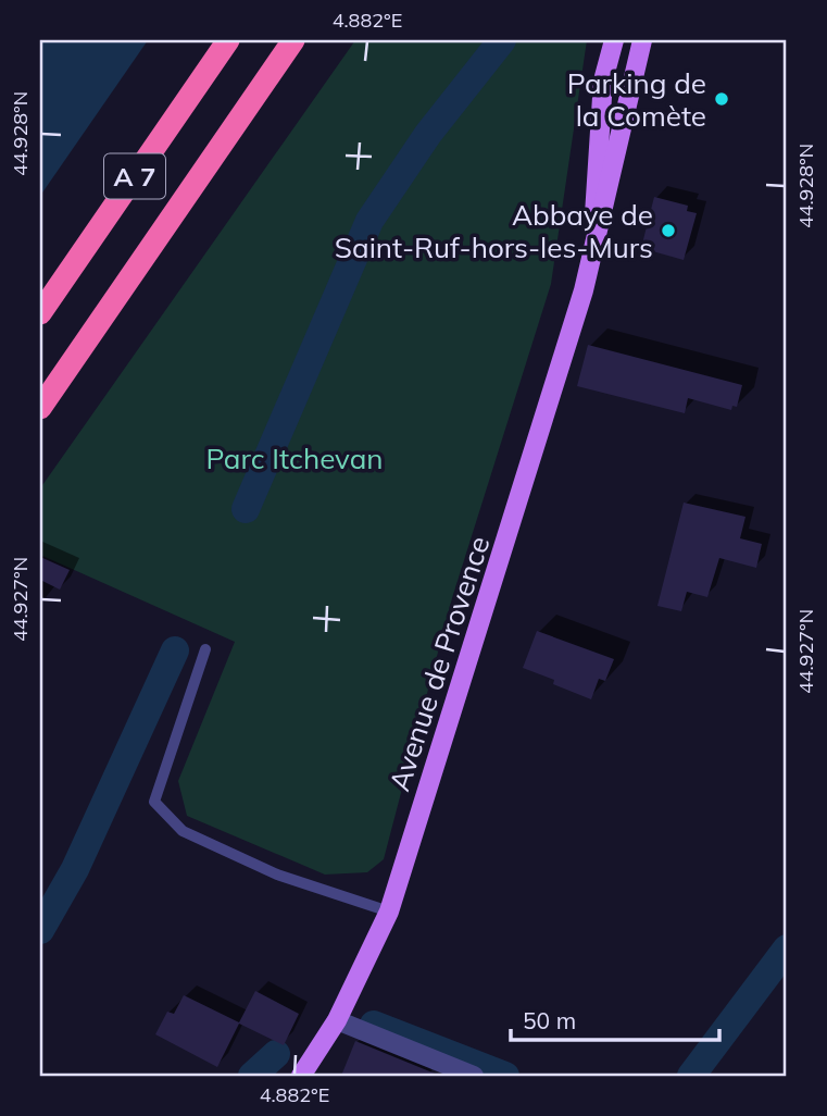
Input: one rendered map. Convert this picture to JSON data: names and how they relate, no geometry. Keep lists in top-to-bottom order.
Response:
{
  "streets": {
    "highway": ["A 7"],
    "main road": ["Avenue de Provence"]
  },
  "parks": ["Parc Itchevan"],
  "places": ["Parking de la Comète", "Abbaye de Saint-Ruf-hors-les-Murs"],
  "scale_bar": "50 m",
  "coordinates": ["4.882°E", "44.928°N", "44.927°N"]
}
